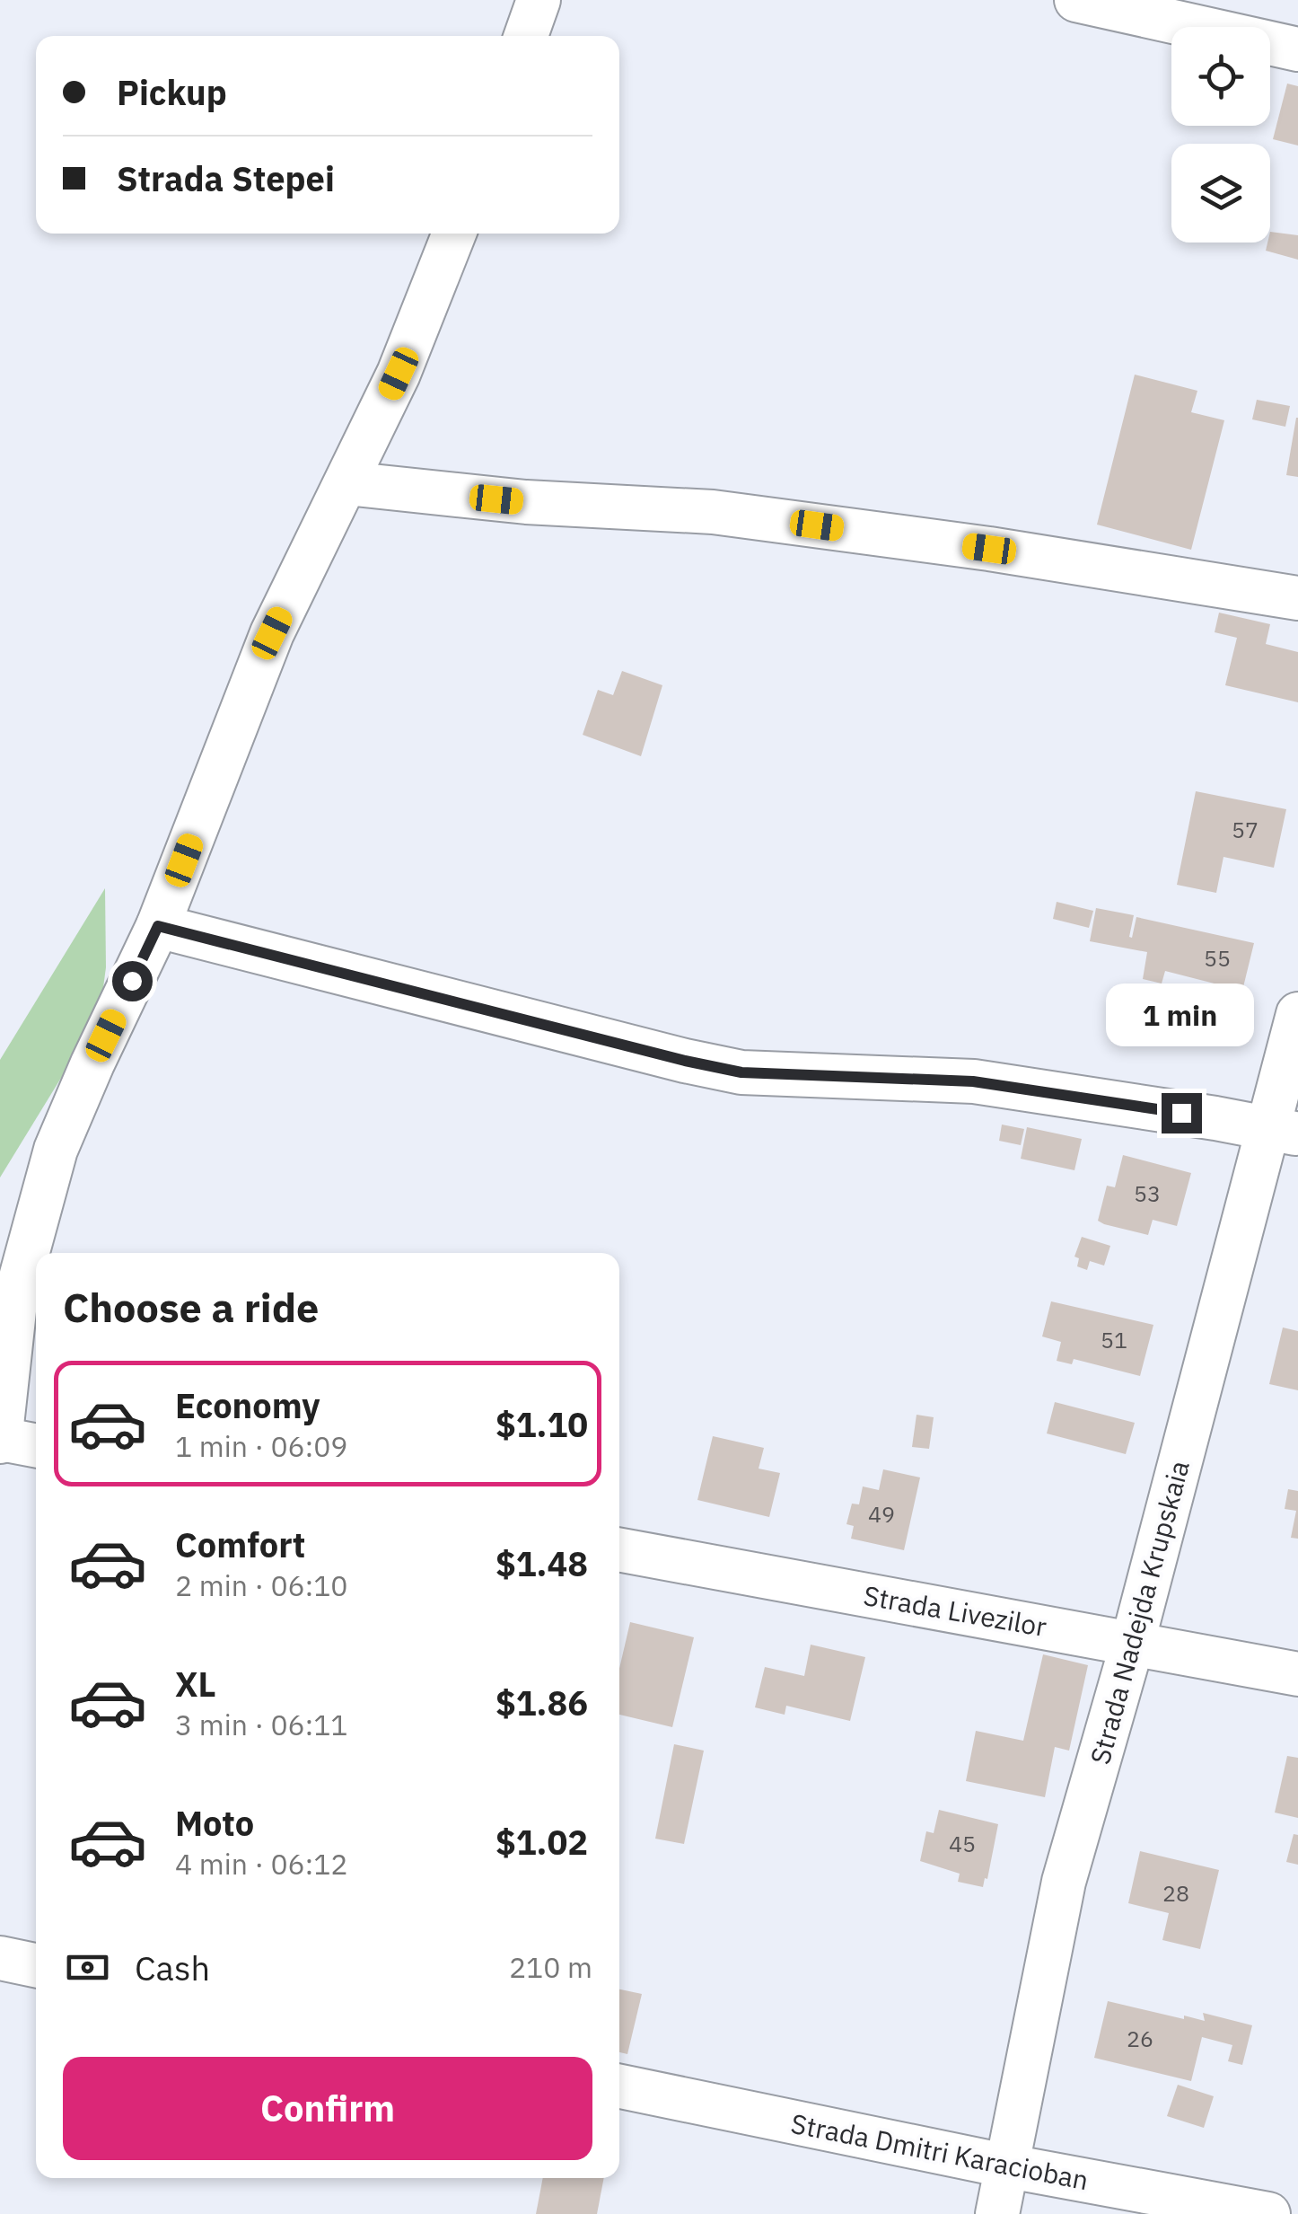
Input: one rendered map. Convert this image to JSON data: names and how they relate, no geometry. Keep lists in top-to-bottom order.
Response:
{
  "streets": {
    "street": ["Strada Livezilor", "Strada Nadejda Krupskaia", "Strada Dmitri Karacioban"]
  },
  "crossings": [
    ["Strada Livezilor", "Strada Nadejda Krupskaia"],
    ["Strada Nadejda Krupskaia", "Strada Dmitri Karacioban"]
  ],
  "house_numbers": [
    "57",
    "55",
    "53",
    "51",
    "49",
    "45",
    "28",
    "26"
  ],
  "page": {
    "banner": ["Pickup", "Strada Stepei"],
    "bubble": "1 min",
    "heading": "Choose a ride",
    "list": [
      {
        "name": "Economy",
        "note": "1 min · 06:09",
        "value": "$1.10"
      },
      {
        "name": "Comfort",
        "note": "2 min · 06:10",
        "value": "$1.48"
      },
      {
        "name": "XL",
        "note": "3 min · 06:11",
        "value": "$1.86"
      },
      {
        "name": "Moto",
        "note": "4 min · 06:12",
        "value": "$1.02"
      }
    ],
    "pay": ["Cash", "210 m"],
    "buttons": "Confirm"
  }
}
